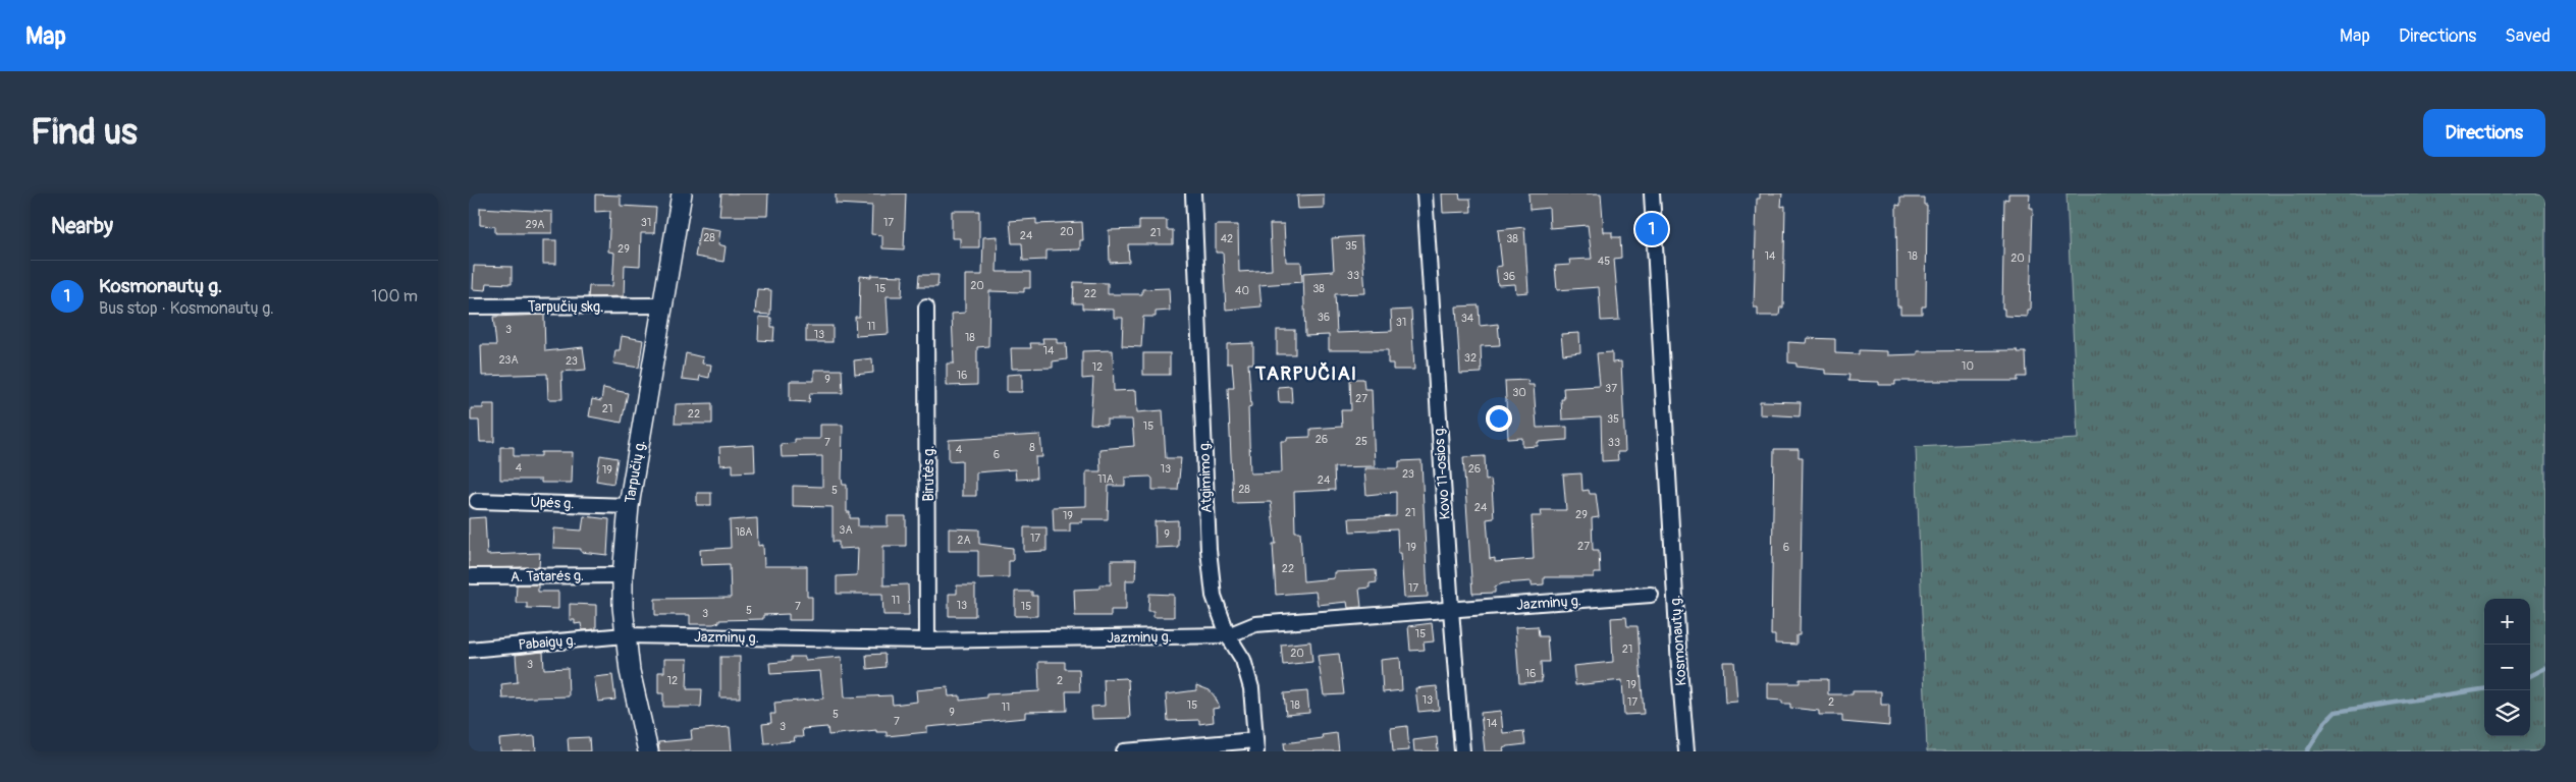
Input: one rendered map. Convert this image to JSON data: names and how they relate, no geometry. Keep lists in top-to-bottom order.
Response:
{
  "streets": {
    "main road": ["Tarpučių g."],
    "street": [
      "Tarpučių skg.",
      "Kovo 11-osios g.",
      "Birutės g.",
      "Atgimimo g.",
      "Upės g.",
      "A. Tatarės g.",
      "Jazminų g.",
      "Kosmonautų g.",
      "Pabaigų g."
    ]
  },
  "crossings": [
    ["Tarpučių skg.", "Tarpučių g."],
    ["Tarpučių g.", "Upės g."],
    ["Tarpučių g.", "A. Tatarės g."],
    ["Tarpučių g.", "Jazminų g."],
    ["Tarpučių g.", "Pabaigų g."],
    ["Kovo 11-osios g.", "Jazminų g."],
    ["Birutės g.", "Jazminų g."],
    ["Atgimimo g.", "Jazminų g."],
    ["Jazminų g.", "Pabaigų g."]
  ],
  "districts": ["TARPUČIAI"],
  "house_numbers": [
    "31",
    "17",
    "29A",
    "20",
    "21",
    "24",
    "28",
    "42",
    "38",
    "35",
    "29",
    "14",
    "18",
    "20",
    "45",
    "33",
    "36",
    "20",
    "15",
    "38",
    "40",
    "22",
    "36",
    "34",
    "31",
    "11",
    "3",
    "13",
    "18",
    "14",
    "32",
    "23A",
    "23",
    "10",
    "12",
    "16",
    "9",
    "37",
    "30",
    "27",
    "21",
    "22",
    "35",
    "15",
    "26",
    "25",
    "7",
    "33",
    "8",
    "4",
    "6",
    "4",
    "13",
    "26",
    "19",
    "23",
    "11A",
    "24",
    "28",
    "5",
    "24",
    "21",
    "29",
    "19",
    "3A",
    "18A",
    "9",
    "17",
    "2A",
    "27",
    "19",
    "6",
    "22",
    "17",
    "11",
    "13",
    "7",
    "15",
    "5",
    "3",
    "15",
    "21",
    "20",
    "3",
    "16",
    "12",
    "2",
    "19",
    "13",
    "17",
    "2",
    "15",
    "18",
    "11",
    "9",
    "5",
    "7",
    "14",
    "3"
  ],
  "page": {
    "header": "Map",
    "nav": ["Map", "Directions", "Saved"],
    "buttons": "Directions",
    "title": "Find us",
    "heading": "Nearby",
    "pins": "1",
    "list": [
      {
        "mark": "1",
        "name": "Kosmonautų g.",
        "note": "Bus stop · Kosmonautų g.",
        "value": "100 m"
      }
    ],
    "map_buttons": ["+", "−"]
  }
}
